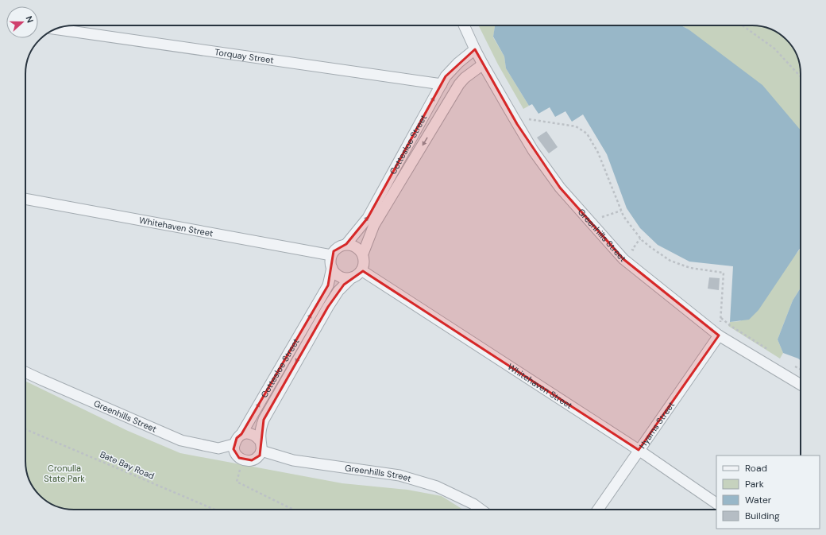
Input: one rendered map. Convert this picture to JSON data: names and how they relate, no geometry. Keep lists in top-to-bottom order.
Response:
{
  "streets": {
    "street": [
      "Torquay Street",
      "Cottesloe Street",
      "Whitehaven Street",
      "Greenhills Street",
      "Hyams Street"
    ],
    "path": ["Bate Bay Road"]
  },
  "crossings": [
    ["Torquay Street", "Cottesloe Street"],
    ["Cottesloe Street", "Whitehaven Street"],
    ["Cottesloe Street", "Greenhills Street"],
    ["Whitehaven Street", "Hyams Street"],
    ["Greenhills Street", "Hyams Street"]
  ],
  "parks": ["Cronulla State Park"],
  "legend": [
    "Road",
    "Park",
    "Water",
    "Building"
  ],
  "north": "right"
}
